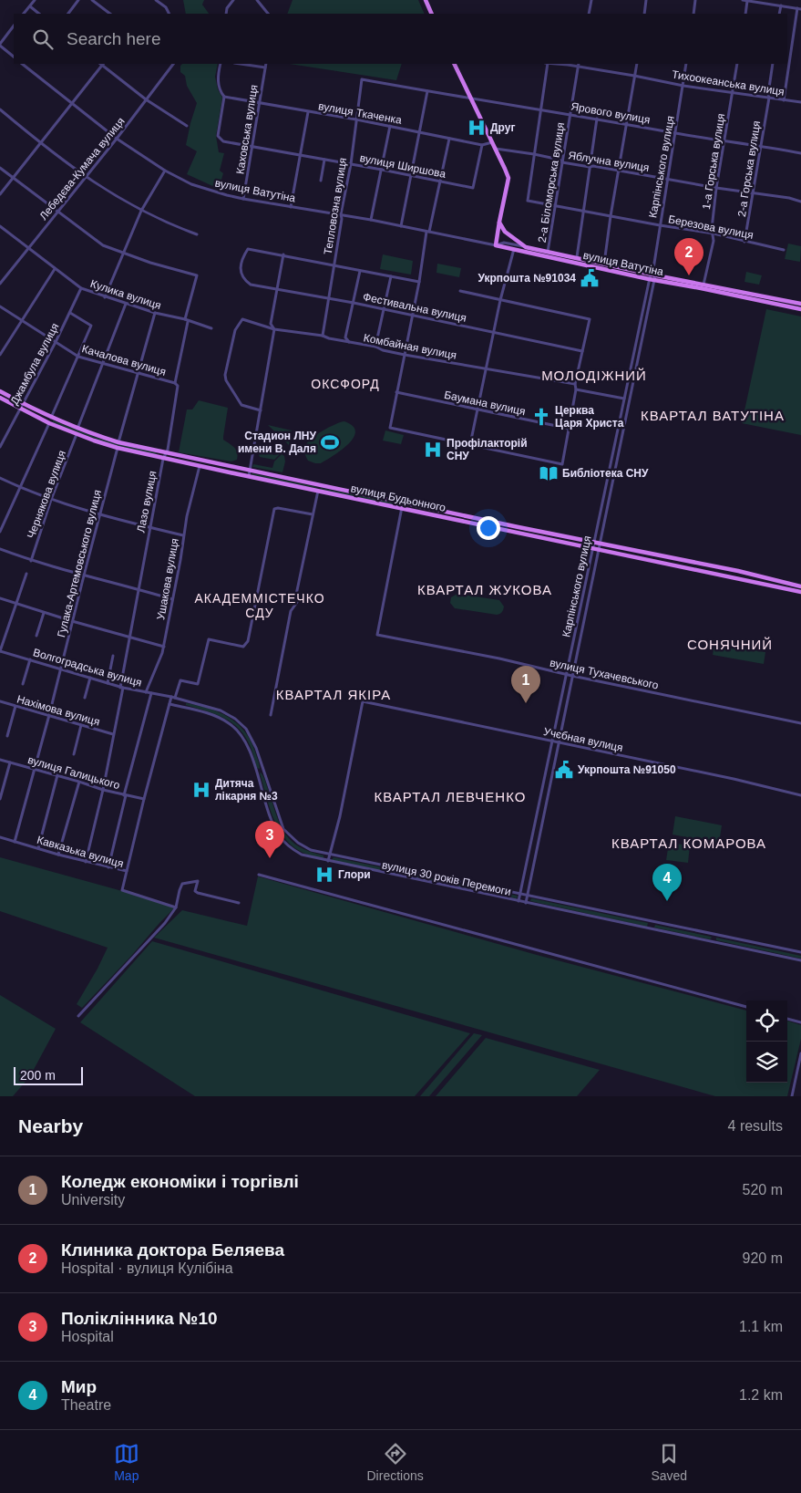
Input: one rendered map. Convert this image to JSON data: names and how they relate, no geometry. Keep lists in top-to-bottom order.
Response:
{
  "streets": {
    "main road": ["вулиця Ватутіна", "вулиця Будьонного"],
    "street": [
      "Тихоокеанська вулиця",
      "вулиця Ткаченка",
      "Ярового вулиця",
      "Каховська вулиця",
      "Яблучна вулиця",
      "1-а Горська вулиця",
      "вулиця Ширшова",
      "Карпінського вулиця",
      "Лебедєва-Кумача вулиця",
      "2-а Горська вулиця",
      "2-а Біломорська вулиця",
      "Тепловозна вулиця",
      "Березова вулиця",
      "Кулика вулиця",
      "Фестивальна вулиця",
      "Комбайная вулиця",
      "Качалова вулиця",
      "Джамбула вулиця",
      "Баумана вулиця",
      "Чернякова вулиця",
      "Лазо вулиця",
      "Гулака-Артемовського вулиця",
      "Ушакова вулиця",
      "Волгоградська вулиця",
      "вулиця Тухачевського",
      "Нахімова вулиця",
      "Учєбная вулиця",
      "вулиця Галицького",
      "Кавказька вулиця",
      "вулиця 30 років Перемоги"
    ]
  },
  "crossings": [
    ["Тихоокеанська вулиця", "1-а Горська вулиця"],
    ["Тихоокеанська вулиця", "Карпінського вулиця"],
    ["Тихоокеанська вулиця", "2-а Горська вулиця"],
    ["Тихоокеанська вулиця", "2-а Біломорська вулиця"],
    ["вулиця Ткаченка", "Каховська вулиця"],
    ["вулиця Ткаченка", "вулиця Ширшова"],
    ["вулиця Ткаченка", "Тепловозна вулиця"],
    ["Ярового вулиця", "1-а Горська вулиця"],
    ["Ярового вулиця", "Карпінського вулиця"],
    ["Ярового вулиця", "2-а Горська вулиця"],
    ["Ярового вулиця", "2-а Біломорська вулиця"],
    ["Ярового вулиця", "Тепловозна вулиця"],
    ["Каховська вулиця", "вулиця Ширшова"],
    ["Каховська вулиця", "вулиця Ватутіна"],
    ["Яблучна вулиця", "1-а Горська вулиця"],
    ["Яблучна вулиця", "Карпінського вулиця"],
    ["Яблучна вулиця", "2-а Горська вулиця"],
    ["Яблучна вулиця", "2-а Біломорська вулиця"],
    ["Яблучна вулиця", "Березова вулиця"],
    ["1-а Горська вулиця", "вулиця Ватутіна"],
    ["1-а Горська вулиця", "Березова вулиця"],
    ["вулиця Ширшова", "Тепловозна вулиця"],
    ["Карпінського вулиця", "вулиця Ватутіна"],
    ["Карпінського вулиця", "Березова вулиця"],
    ["Карпінського вулиця", "вулиця Будьонного"],
    ["Карпінського вулиця", "вулиця Тухачевського"],
    ["Карпінського вулиця", "Учєбная вулиця"],
    ["Карпінського вулиця", "вулиця 30 років Перемоги"],
    ["Лебедєва-Кумача вулиця", "вулиця Ватутіна"],
    ["Лебедєва-Кумача вулиця", "Кулика вулиця"],
    ["2-а Горська вулиця", "Березова вулиця"],
    ["2-а Біломорська вулиця", "вулиця Ватутіна"],
    ["2-а Біломорська вулиця", "Березова вулиця"],
    ["вулиця Ватутіна", "Тепловозна вулиця"],
    ["Тепловозна вулиця", "Фестивальна вулиця"],
    ["Тепловозна вулиця", "Комбайная вулиця"],
    ["Кулика вулиця", "Джамбула вулиця"],
    ["Кулика вулиця", "Чернякова вулиця"],
    ["Кулика вулиця", "Лазо вулиця"],
    ["Качалова вулиця", "Джамбула вулиця"],
    ["Качалова вулиця", "Чернякова вулиця"],
    ["Качалова вулиця", "Лазо вулиця"],
    ["Джамбула вулиця", "вулиця Будьонного"],
    ["Чернякова вулиця", "вулиця Будьонного"],
    ["вулиця Будьонного", "Лазо вулиця"],
    ["вулиця Будьонного", "Гулака-Артемовського вулиця"],
    ["вулиця Будьонного", "Ушакова вулиця"],
    ["вулиця Будьонного", "вулиця Тухачевського"],
    ["Лазо вулиця", "Волгоградська вулиця"],
    ["Лазо вулиця", "Нахімова вулиця"],
    ["Лазо вулиця", "вулиця Галицького"],
    ["Лазо вулиця", "Кавказька вулиця"],
    ["Гулака-Артемовського вулиця", "Волгоградська вулиця"],
    ["Гулака-Артемовського вулиця", "Нахімова вулиця"],
    ["Гулака-Артемовського вулиця", "вулиця Галицького"],
    ["Гулака-Артемовського вулиця", "Кавказька вулиця"],
    ["Ушакова вулиця", "Волгоградська вулиця"],
    ["Волгоградська вулиця", "вулиця 30 років Перемоги"],
    ["Учєбная вулиця", "вулиця 30 років Перемоги"]
  ],
  "districts": [
    "МОЛОДІЖНИЙ",
    "ОКСФОРД",
    "КВАРТАЛ ВАТУТІНА",
    "КВАРТАЛ ЖУКОВА",
    "АКАДЕММІСТЕЧКО СДУ",
    "СОНЯЧНИЙ",
    "КВАРТАЛ ЯКІРА",
    "КВАРТАЛ ЛЕВЧЕНКО",
    "КВАРТАЛ КОМАРОВА"
  ],
  "places": {
    "hospital": [
      "Друг",
      "Профілакторій СНУ",
      "Дитяча лікарня №3",
      "Глори"
    ],
    "public building": ["Укрпошта №91034", "Укрпошта №91050"],
    "church": ["Церква Царя Христа"],
    "sports": ["Стадион ЛНУ имени В. Даля"],
    "library": ["Библіотека СНУ"]
  },
  "scale_bar": "200 m",
  "page": {
    "search": "Search here",
    "pins": [
      "2",
      "1",
      "3",
      "4"
    ],
    "scale": "200 m",
    "heading": ["Nearby", "4 results"],
    "list": [
      {
        "mark": "1",
        "name": "Коледж економіки і торгівлі",
        "note": "University",
        "value": "520 m"
      },
      {
        "mark": "2",
        "name": "Клиника доктора Беляева",
        "note": "Hospital · вулиця Кулібіна",
        "value": "920 m"
      },
      {
        "mark": "3",
        "name": "Поліклінника №10",
        "note": "Hospital",
        "value": "1.1 km"
      },
      {
        "mark": "4",
        "name": "Мир",
        "note": "Theatre",
        "value": "1.2 km"
      }
    ],
    "nav": ["Map", "Directions", "Saved"]
  }
}
